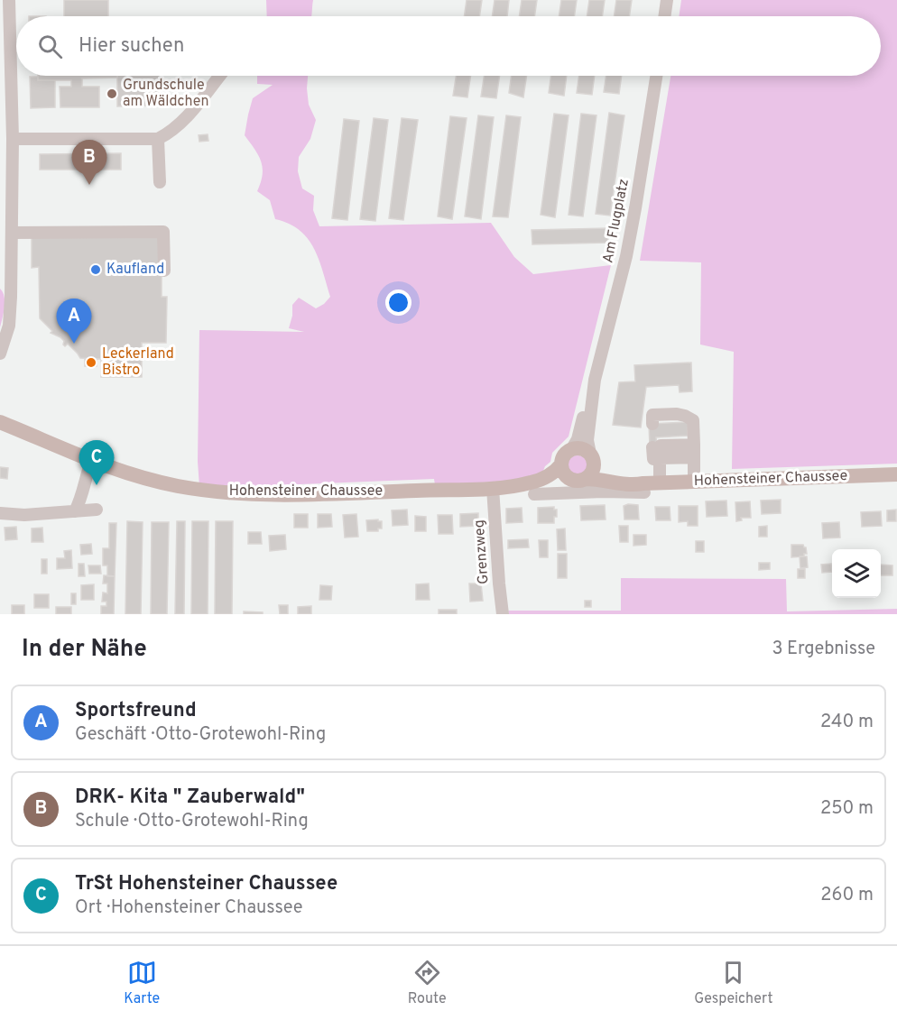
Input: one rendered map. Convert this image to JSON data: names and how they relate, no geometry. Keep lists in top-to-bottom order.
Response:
{
  "streets": {
    "main road": ["Hohensteiner Chaussee"],
    "street": ["Am Flugplatz", "Grenzweg"]
  },
  "crossings": [
    ["Am Flugplatz", "Hohensteiner Chaussee"],
    ["Hohensteiner Chaussee", "Grenzweg"]
  ],
  "places": ["Grundschule am Wäldchen", "Kaufland", "Leckerland Bistro"],
  "page": {
    "search": "Hier suchen",
    "pins": ["B", "A", "C"],
    "heading": ["In der Nähe", "3 Ergebnisse"],
    "list": [
      {
        "mark": "A",
        "name": "Sportsfreund",
        "note": "Geschäft · Otto-Grotewohl-Ring",
        "value": "240 m"
      },
      {
        "mark": "B",
        "name": "DRK- Kita \" Zauberwald\"",
        "note": "Schule · Otto-Grotewohl-Ring",
        "value": "250 m"
      },
      {
        "mark": "C",
        "name": "TrSt Hohensteiner Chaussee",
        "note": "Ort · Hohensteiner Chaussee",
        "value": "260 m"
      }
    ],
    "nav": ["Karte", "Route", "Gespeichert"]
  }
}
